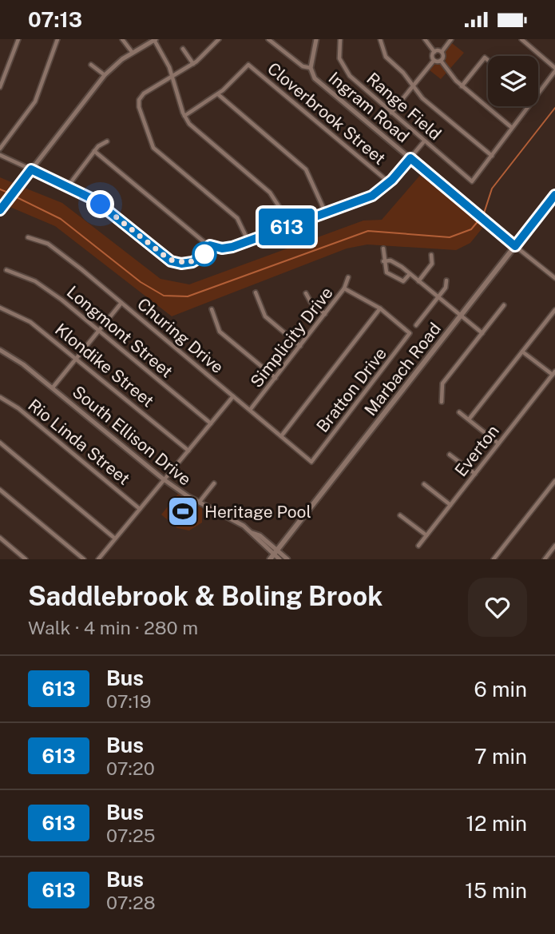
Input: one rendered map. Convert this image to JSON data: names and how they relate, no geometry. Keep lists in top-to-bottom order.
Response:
{
  "streets": {
    "main road": ["Marbach Road"],
    "street": [
      "Range Field",
      "Ingram Road",
      "Cloverbrook Street",
      "Longmont Street",
      "Churing Drive",
      "Simplicity Drive",
      "Klondike Street",
      "Bratton Drive",
      "South Ellison Drive",
      "Rio Linda Street",
      "Everton"
    ]
  },
  "crossings": [
    ["Ingram Road", "Marbach Road"],
    ["Churing Drive", "Simplicity Drive"],
    ["Churing Drive", "Bratton Drive"],
    ["Marbach Road", "South Ellison Drive"]
  ],
  "places": {
    "sports": ["Heritage Pool"]
  },
  "lines": ["bus line 613"],
  "page": {
    "status": "07:13",
    "on_map": "613",
    "heading": ["Saddlebrook & Boling Brook", "Walk · 4 min · 280 m"],
    "list": [
      {
        "mark": "613",
        "name": "Bus",
        "note": "07:19",
        "value": "6 min"
      },
      {
        "mark": "613",
        "name": "Bus",
        "note": "07:20",
        "value": "7 min"
      },
      {
        "mark": "613",
        "name": "Bus",
        "note": "07:25",
        "value": "12 min"
      },
      {
        "mark": "613",
        "name": "Bus",
        "note": "07:28",
        "value": "15 min"
      }
    ]
  }
}
